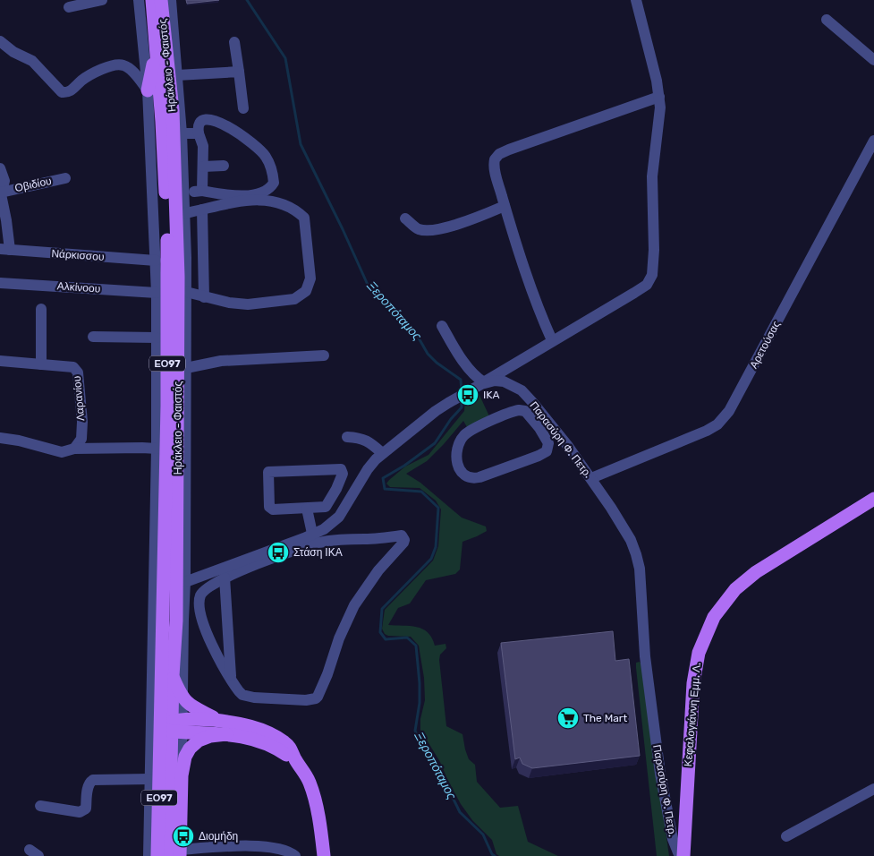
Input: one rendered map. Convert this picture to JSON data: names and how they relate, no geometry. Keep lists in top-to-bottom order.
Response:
{
  "streets": {
    "main road": ["Ηράκλειο - Φαιστός", "ΕΟ97", "Κεφαλογιάννη Εμμ. Λ."],
    "street": [
      "Οβιδίου",
      "Νάρκισσου",
      "Αλκίνοου",
      "Αρετούσας",
      "Λαρανίου",
      "Παρασύρη Φ. Πετρ."
    ]
  },
  "crossings": [
    ["Αρετούσας", "Παρασύρη Φ. Πετρ."],
    ["Παρασύρη Φ. Πετρ.", "Κεφαλογιάννη Εμμ. Λ."]
  ],
  "water": ["Ξεροπόταμος"],
  "places": {
    "bus stop": ["IKA", "Στάση ΙΚΑ", "Διομήδη"],
    "supermarket": ["The Mart"]
  }
}
